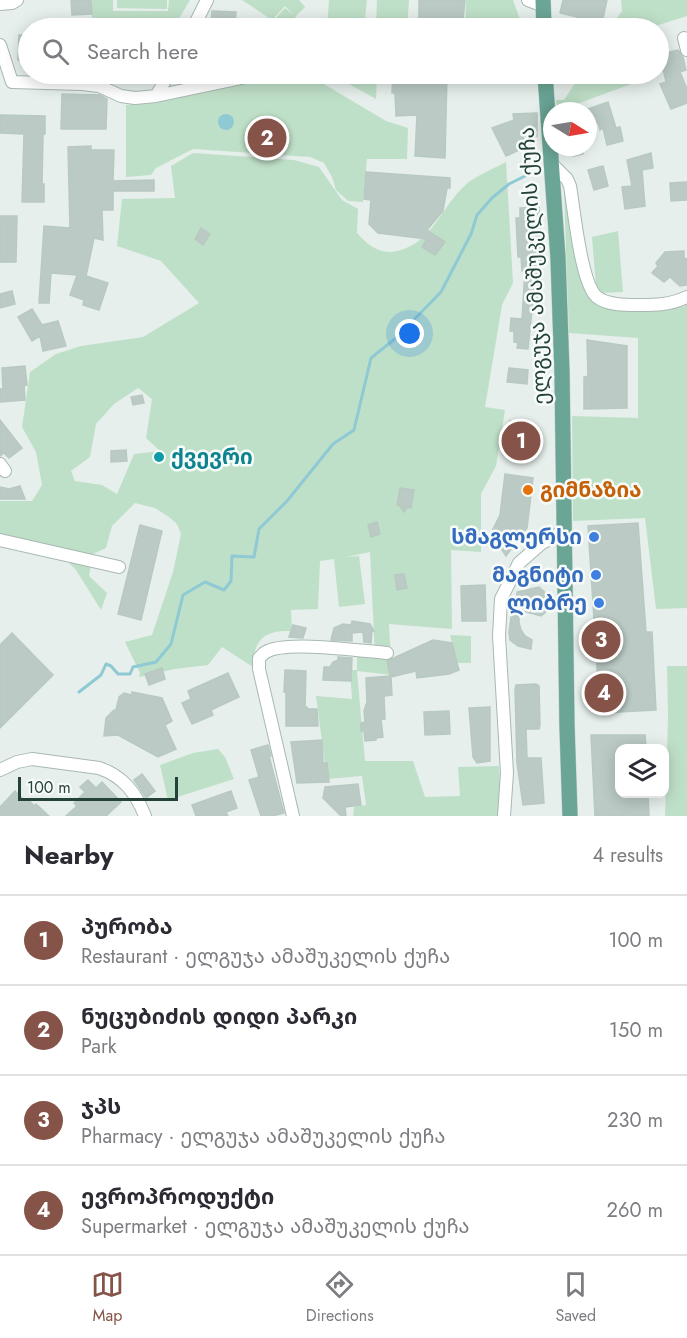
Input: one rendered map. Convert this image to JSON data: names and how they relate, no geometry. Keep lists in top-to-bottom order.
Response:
{
  "streets": {
    "main road": ["ელგუჯა ამაშუკელის ქუჩა"]
  },
  "places": [
    "ქვევრი",
    "გიმნაზია",
    "სმაგლერსი",
    "მაგნიტი",
    "ლიბრე"
  ],
  "scale_bar": "100 m",
  "north": "right",
  "page": {
    "search": "Search here",
    "pins": [
      "2",
      "1",
      "3",
      "4"
    ],
    "scale": "100 m",
    "heading": ["Nearby", "4 results"],
    "list": [
      {
        "mark": "1",
        "name": "პურობა",
        "note": "Restaurant · ელგუჯა ამაშუკელის ქუჩა",
        "value": "100 m"
      },
      {
        "mark": "2",
        "name": "ნუცუბიძის დიდი პარკი",
        "note": "Park",
        "value": "150 m"
      },
      {
        "mark": "3",
        "name": "ჯპს",
        "note": "Pharmacy · ელგუჯა ამაშუკელის ქუჩა",
        "value": "230 m"
      },
      {
        "mark": "4",
        "name": "ევროპროდუქტი",
        "note": "Supermarket · ელგუჯა ამაშუკელის ქუჩა",
        "value": "260 m"
      }
    ],
    "nav": ["Map", "Directions", "Saved"]
  }
}
